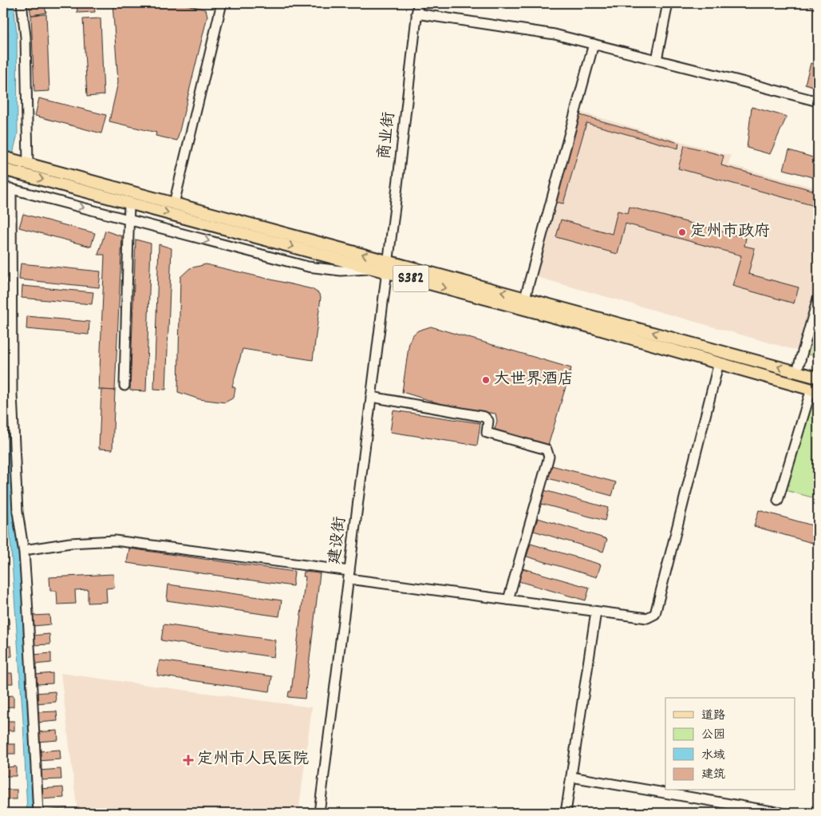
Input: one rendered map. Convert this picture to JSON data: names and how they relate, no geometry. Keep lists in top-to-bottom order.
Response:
{
  "streets": {
    "main road": ["S382"],
    "street": ["商业街", "建设街"]
  },
  "crossings": [
    ["商业街", "S382"],
    ["商业街", "建设街"],
    ["S382", "建设街"]
  ],
  "places": {
    "other": ["定州市政府", "大世界酒店"],
    "health": ["定州市人民医院"]
  },
  "legend": [
    "道路",
    "公园",
    "水域",
    "建筑"
  ]
}
